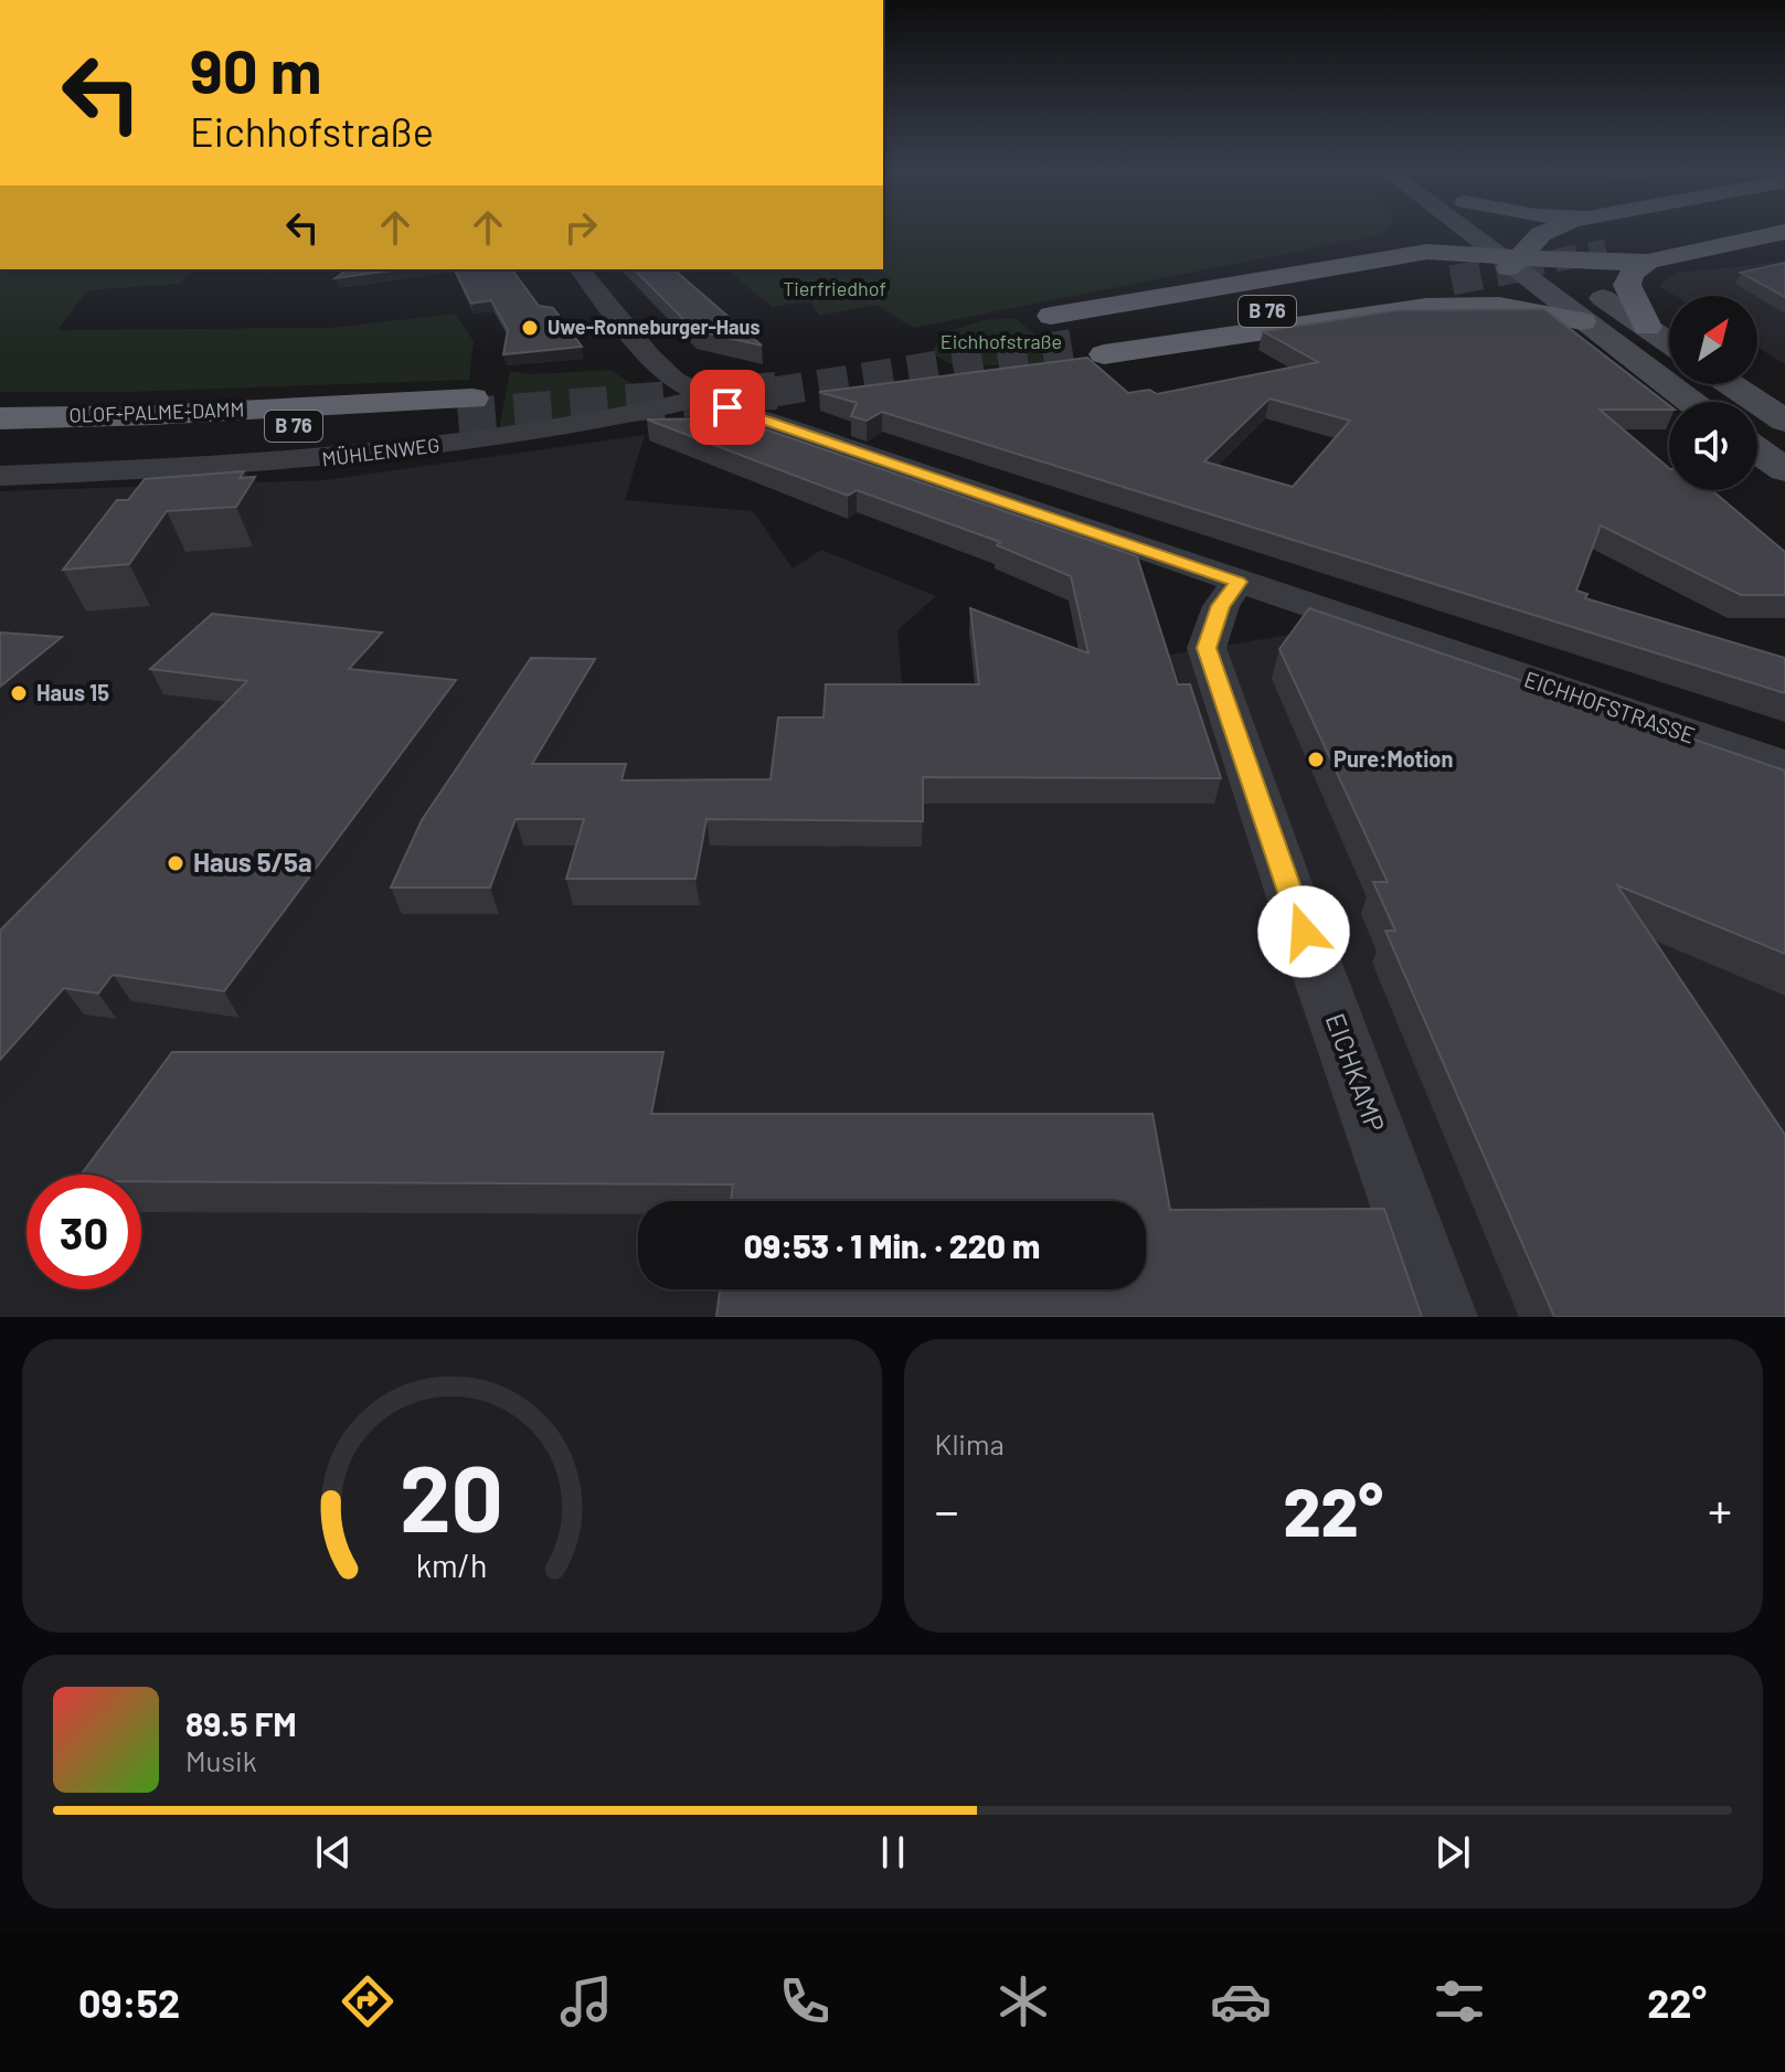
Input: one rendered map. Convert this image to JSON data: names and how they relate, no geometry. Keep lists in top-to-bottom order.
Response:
{
  "streets": {
    "highway": ["B 76", "OLOF-PALME-DAMM"],
    "street": ["MÜHLENWEG", "EICHHOFSTRASSE", "EICHKAMP"]
  },
  "crossings": [
    ["MÜHLENWEG", "EICHHOFSTRASSE"],
    ["EICHHOFSTRASSE", "EICHKAMP"]
  ],
  "parks": ["Tierfriedhof", "Eichhofstraße"],
  "places": [
    "Uwe-Ronneburger-Haus",
    "Haus 15",
    "Pure:Motion",
    "Haus 5/5a"
  ],
  "north": "top right",
  "page": {
    "turn": ["90 m", "Eichhofstraße"],
    "limit": "30",
    "trip": "09:53 · 1 Min. · 220 m",
    "tile": "Klima",
    "heat": ["−", "22°", "+"],
    "song": ["89.5 FM", "Musik"],
    "tabs": ["09:52", "22°"],
    "gauge": ["20", "km/h"]
  }
}
